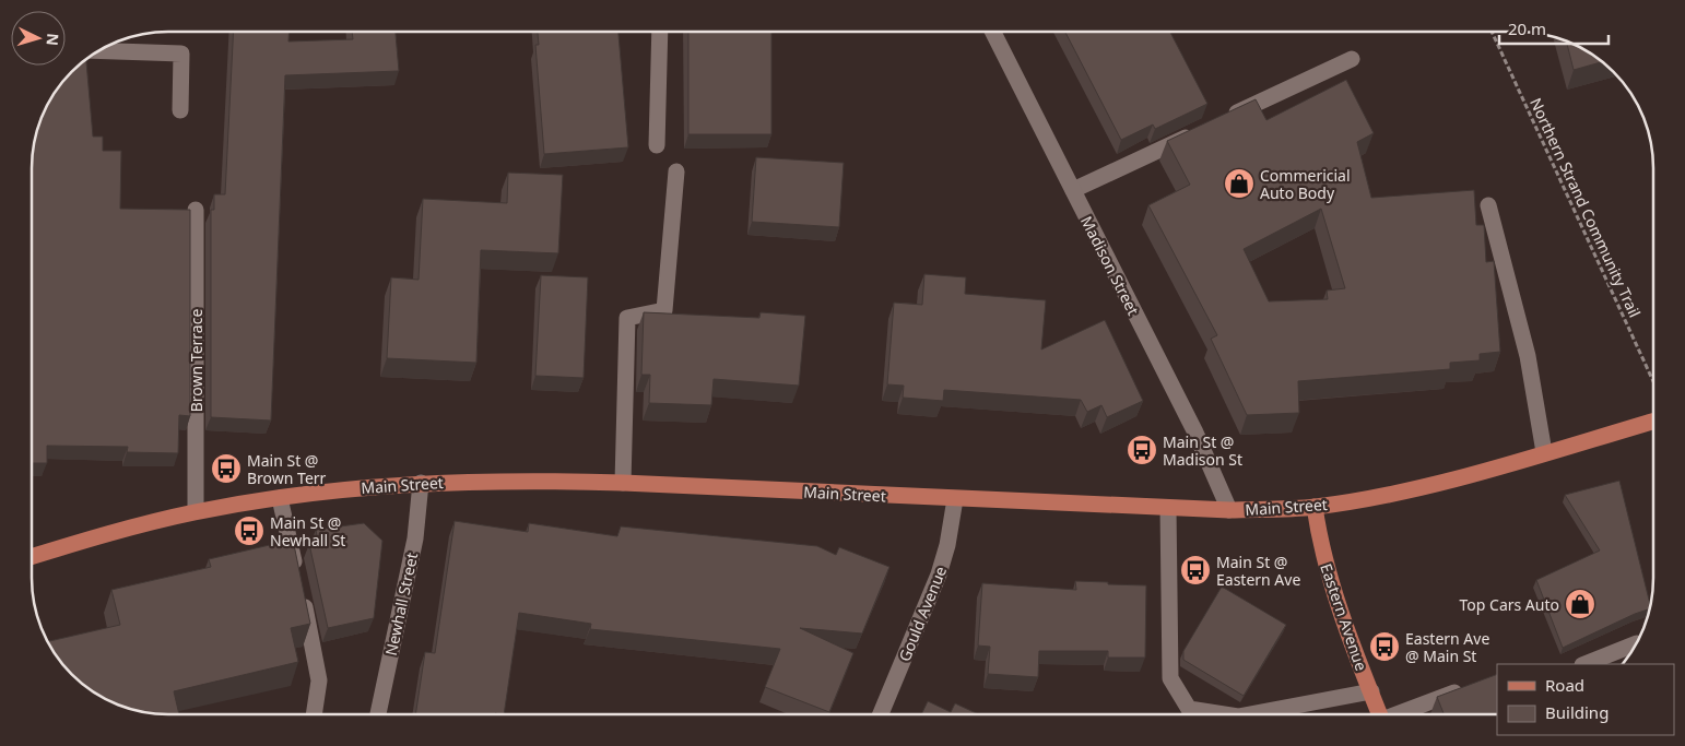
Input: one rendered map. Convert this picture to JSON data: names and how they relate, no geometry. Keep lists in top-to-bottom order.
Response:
{
  "streets": {
    "main road": ["Main Street", "Eastern Avenue"],
    "street": [
      "Madison Street",
      "Brown Terrace",
      "Newhall Street",
      "Gould Avenue"
    ],
    "path": ["Northern Strand Community Trail"]
  },
  "crossings": [
    ["Madison Street", "Main Street"],
    ["Brown Terrace", "Main Street"],
    ["Main Street", "Newhall Street"],
    ["Main Street", "Gould Avenue"],
    ["Main Street", "Eastern Avenue"]
  ],
  "places": {
    "shop": ["Commericial Auto Body", "Top Cars Auto"],
    "bus stop": [
      "Main St @ Madison St",
      "Main St @ Brown Terr",
      "Main St @ Newhall St",
      "Main St @ Eastern Ave",
      "Eastern Ave @ Main St"
    ]
  },
  "legend": ["Road", "Building"],
  "scale_bar": "20 m",
  "north": "right"
}
